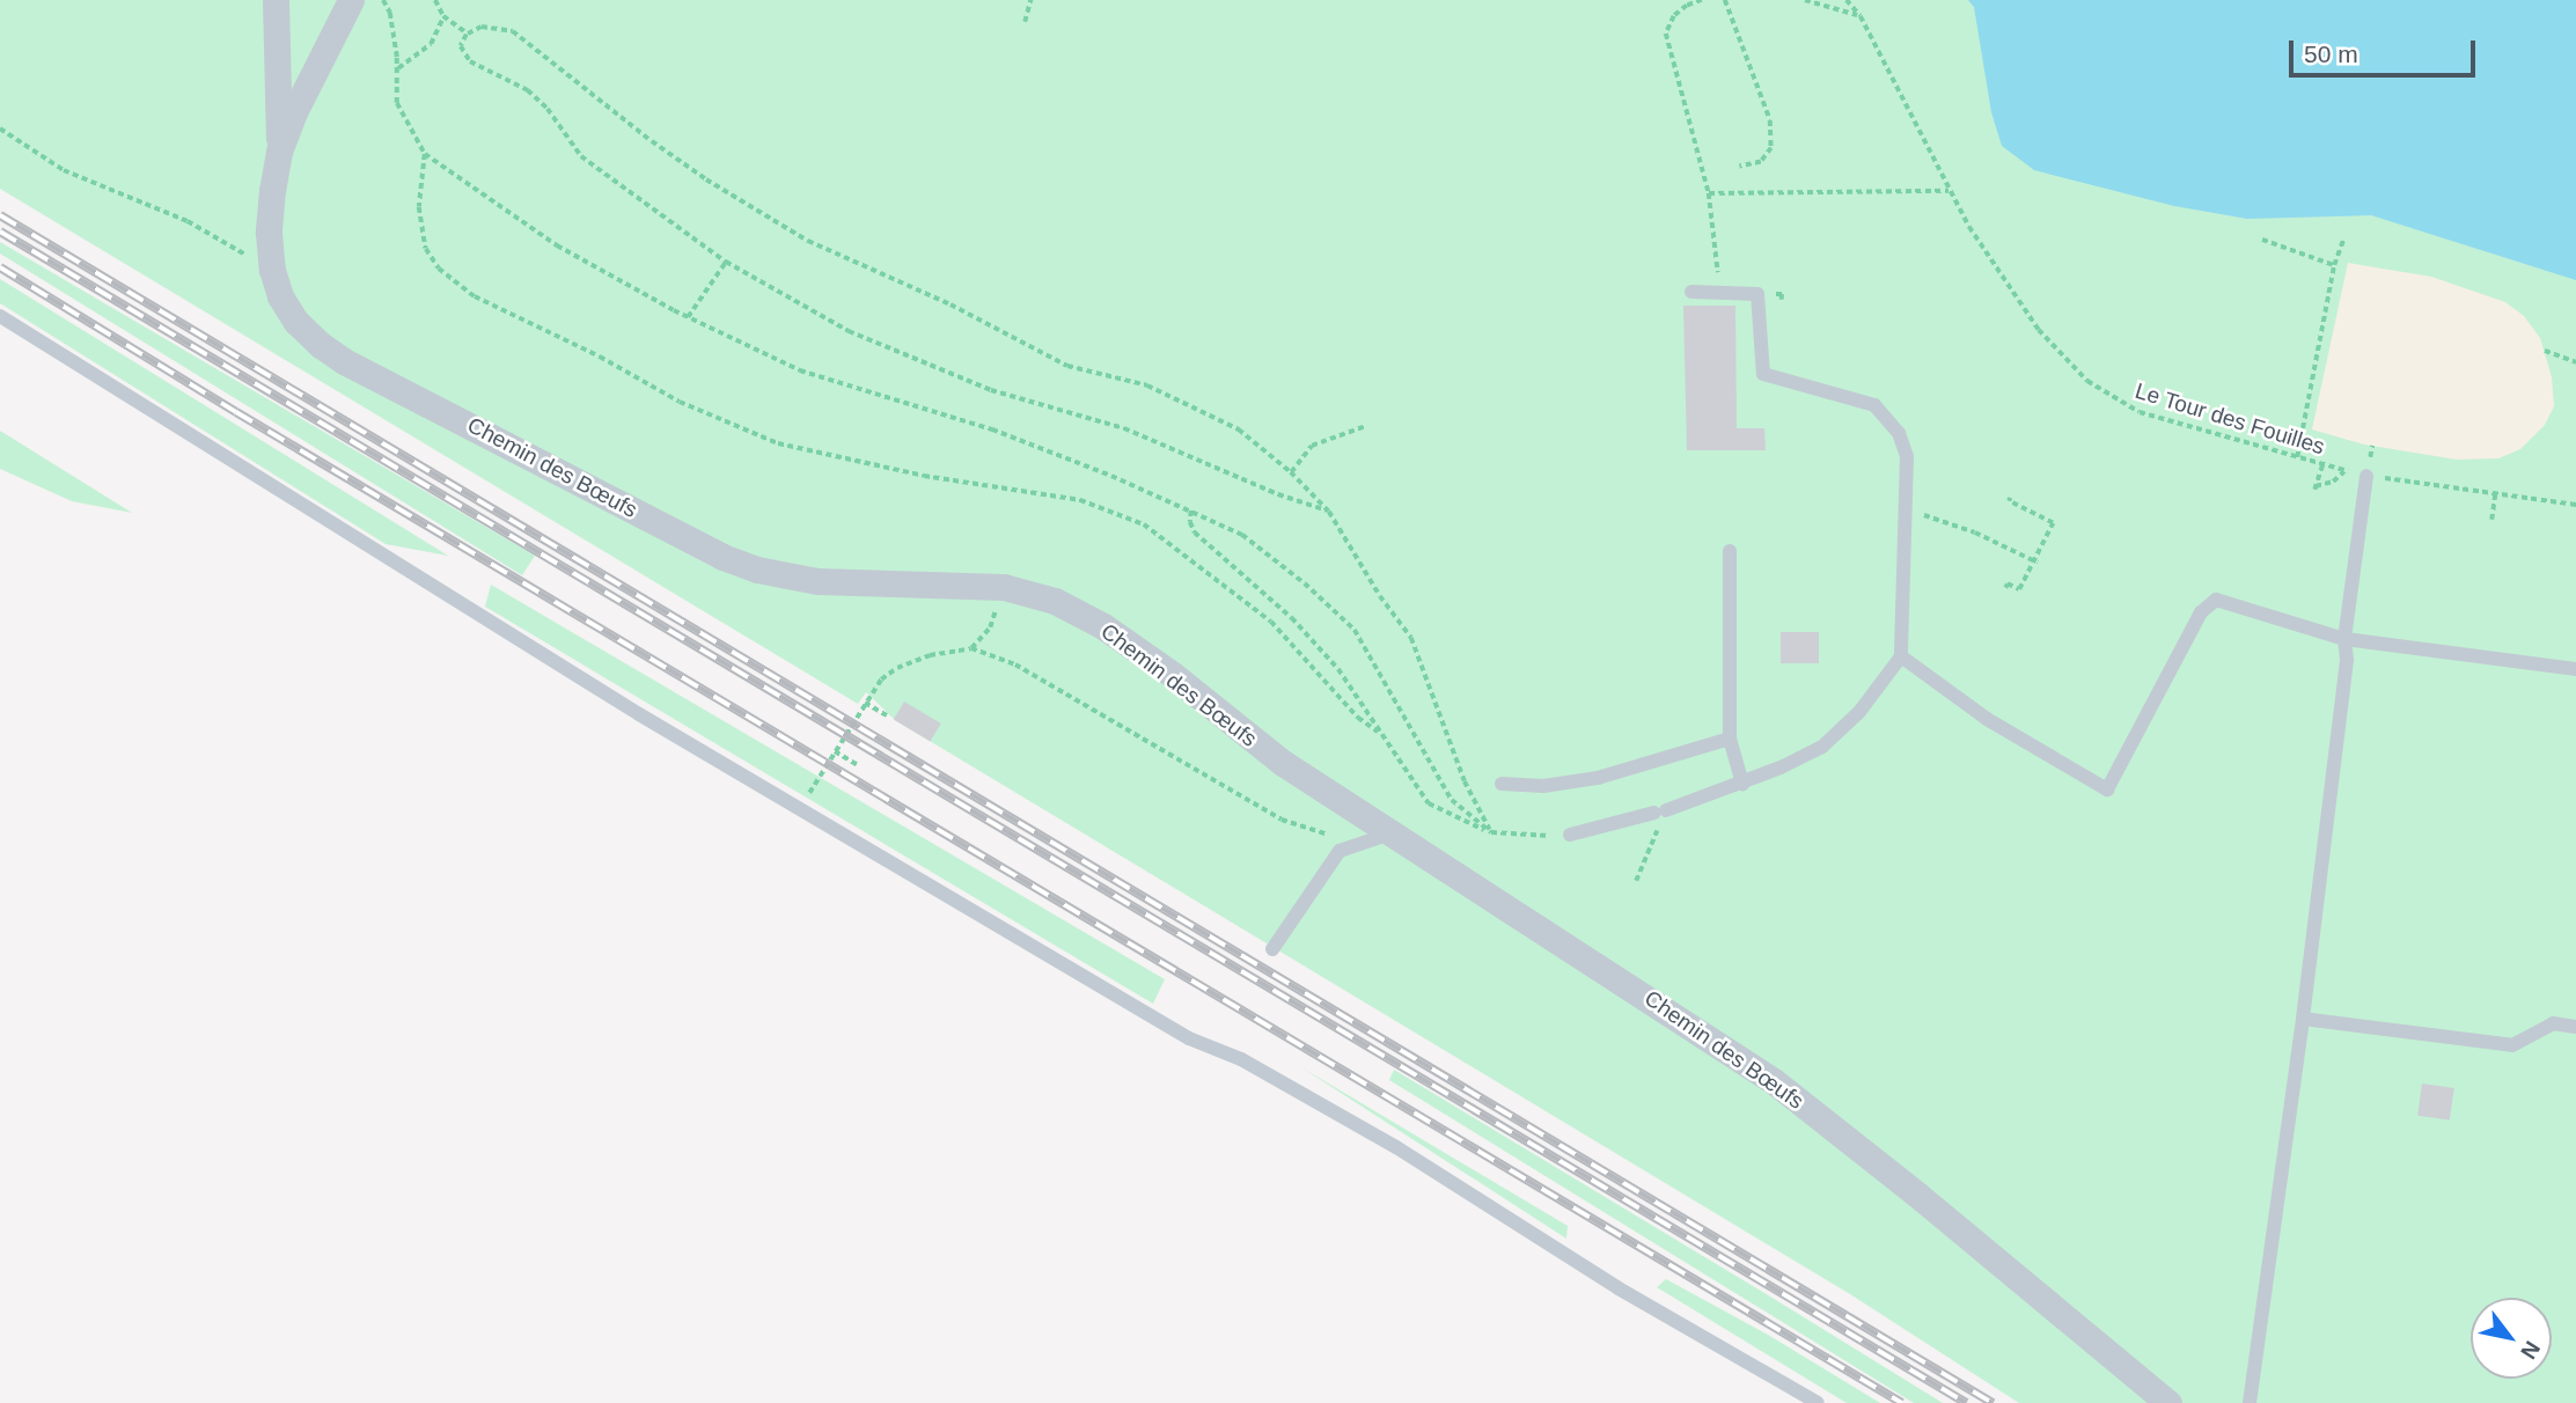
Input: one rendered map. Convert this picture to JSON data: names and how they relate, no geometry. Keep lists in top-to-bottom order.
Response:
{
  "streets": {
    "street": ["Chemin des Bœufs"],
    "path": ["Le Tour des Fouilles"]
  },
  "scale_bar": "50 m",
  "north": "bottom right"
}
